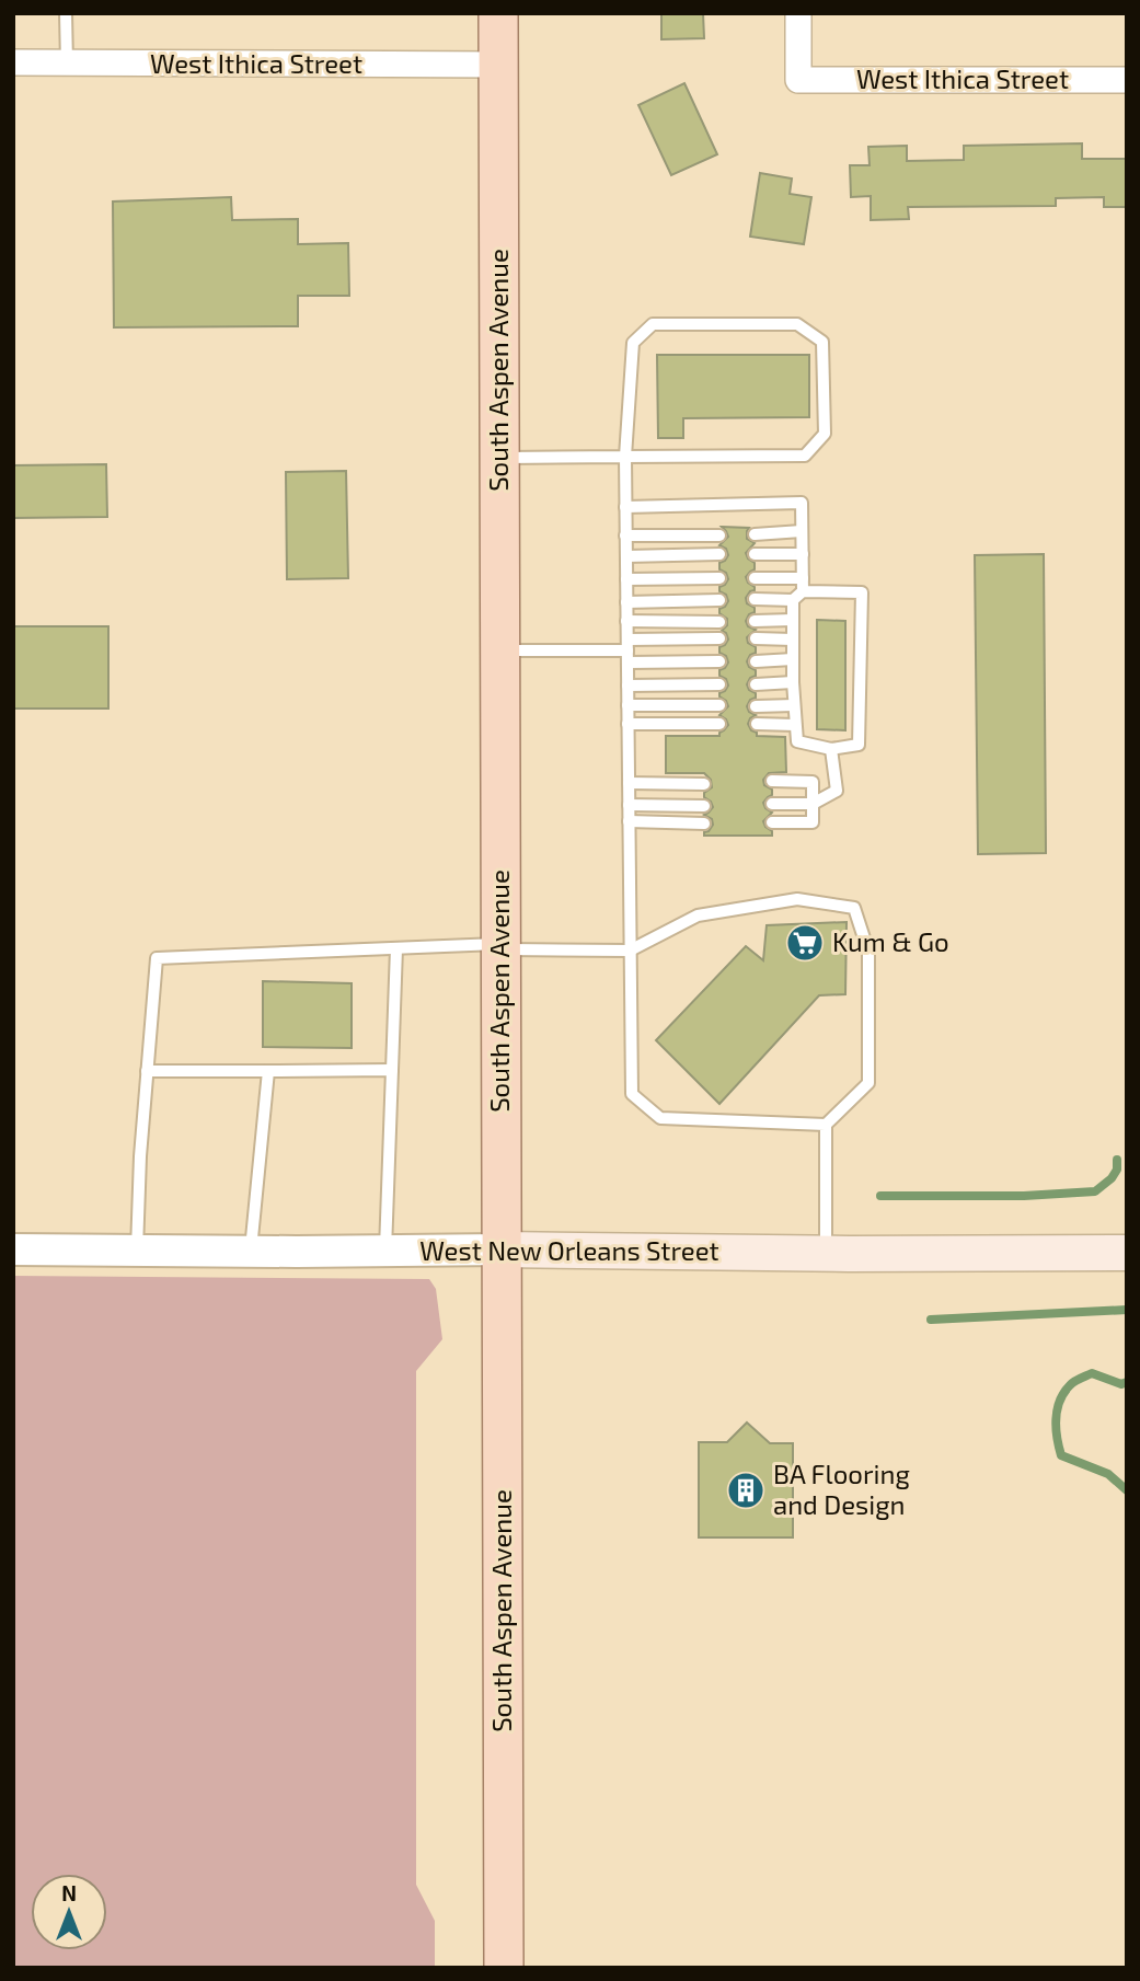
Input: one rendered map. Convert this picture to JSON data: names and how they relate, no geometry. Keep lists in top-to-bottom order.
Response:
{
  "streets": {
    "main road": ["South Aspen Avenue", "West New Orleans Street"],
    "street": ["West Ithica Street"]
  },
  "crossings": [
    ["West Ithica Street", "South Aspen Avenue"],
    ["South Aspen Avenue", "West New Orleans Street"]
  ],
  "places": {
    "supermarket": ["Kum & Go"],
    "building": ["BA Flooring and Design"]
  },
  "north": "top"
}
